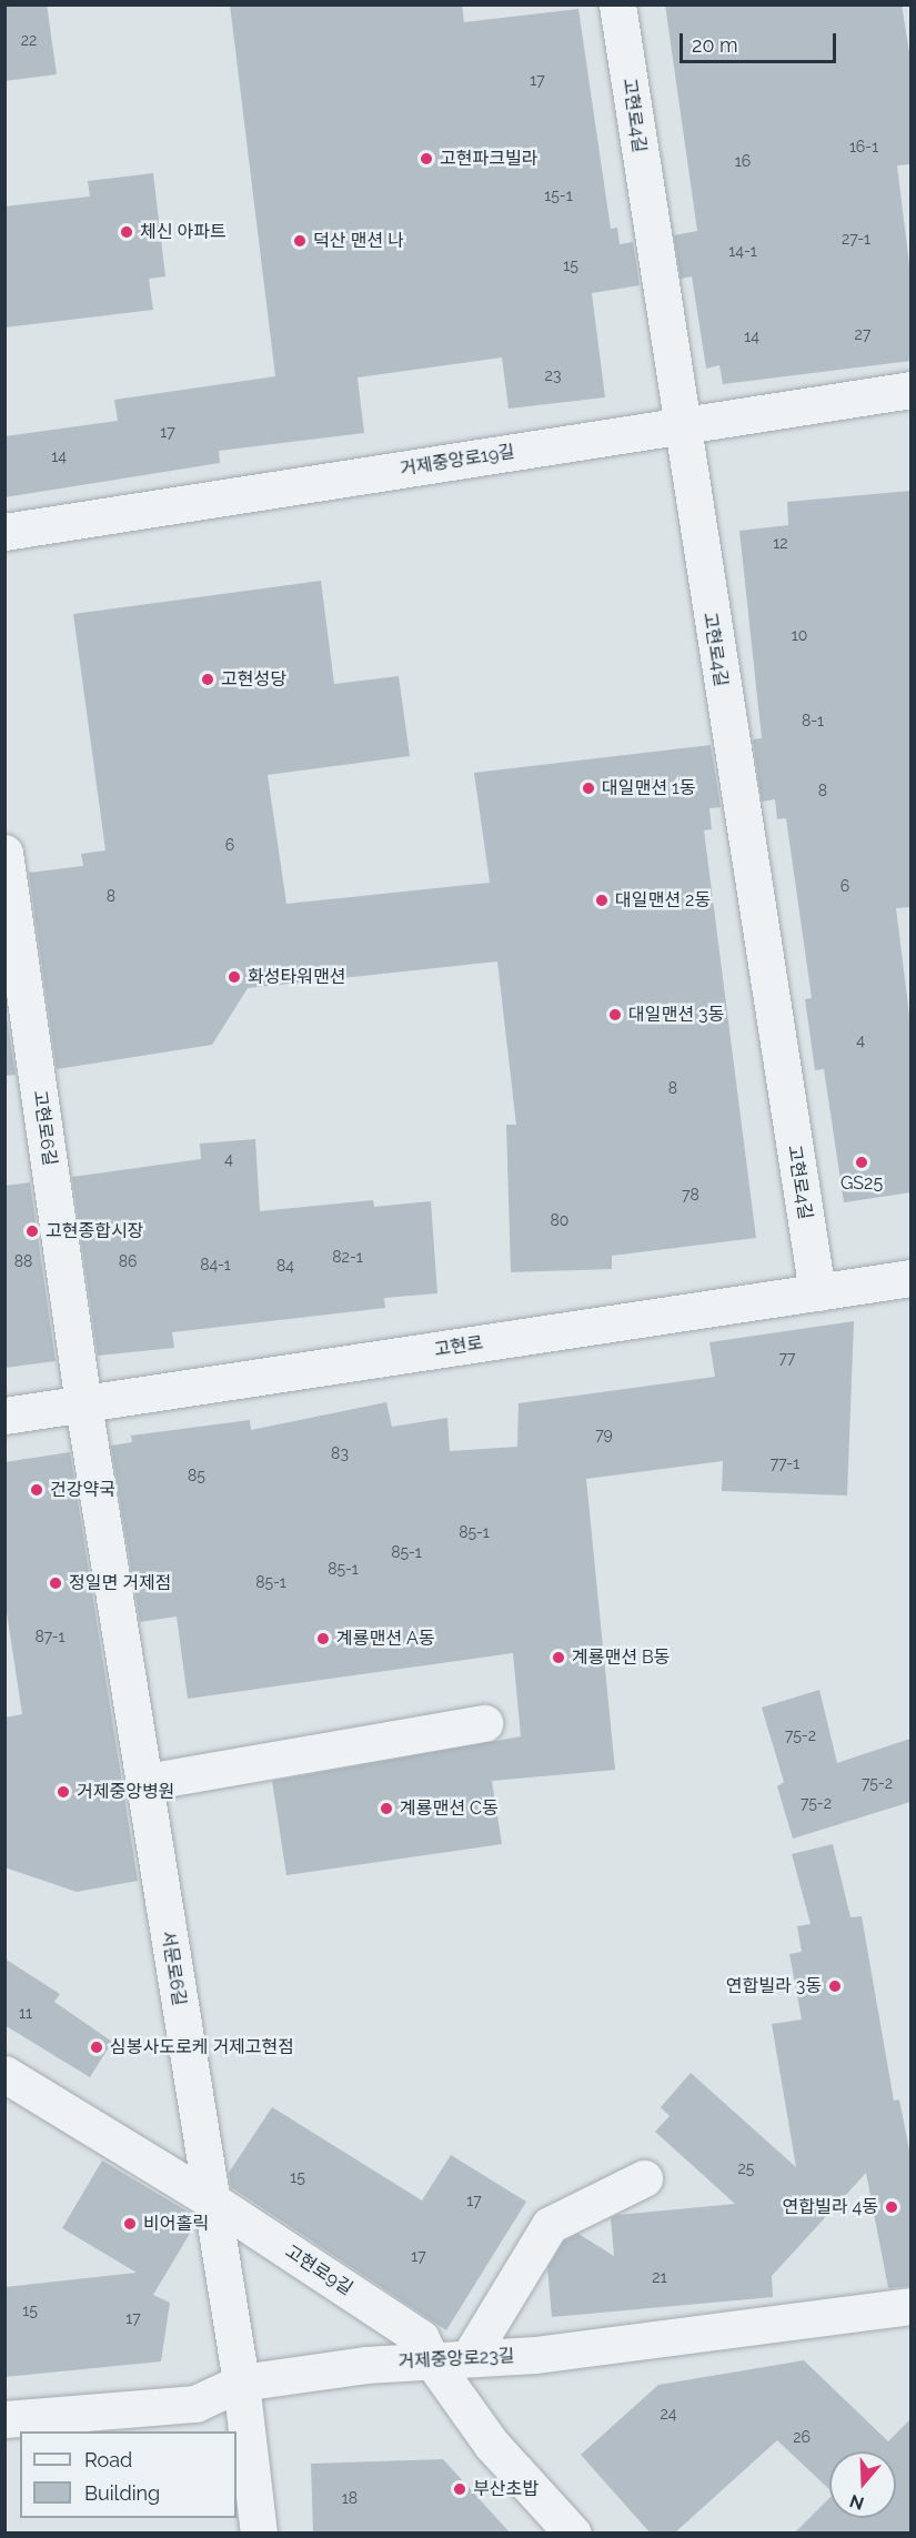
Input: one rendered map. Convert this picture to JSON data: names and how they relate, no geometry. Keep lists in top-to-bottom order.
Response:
{
  "streets": {
    "street": [
      "고현로4길",
      "거제중앙로19길",
      "고현로6길",
      "고현로",
      "서문로6길",
      "고현로9길",
      "거제중앙로23길"
    ]
  },
  "crossings": [
    ["고현로4길", "거제중앙로19길"],
    ["고현로4길", "고현로"],
    ["고현로6길", "고현로"],
    ["고현로6길", "서문로6길"],
    ["고현로", "서문로6길"],
    ["서문로6길", "고현로9길"],
    ["서문로6길", "거제중앙로23길"],
    ["고현로9길", "거제중앙로23길"]
  ],
  "places": [
    "고현파크빌라",
    "체신 아파트",
    "덕산 맨션 나",
    "고현성당",
    "대일맨션 1동",
    "대일맨션 2동",
    "화성타워맨션",
    "대일맨션 3동",
    "GS25",
    "고현종합시장",
    "건강약국",
    "정일면 거제점",
    "계룡맨션 A동",
    "계룡맨션 B동",
    "거제중앙병원",
    "계룡맨션 C동",
    "연합빌라 3동",
    "심봉사도로케 거제고현점",
    "연합빌라 4동",
    "비어홀릭",
    "부산초밥"
  ],
  "house_numbers": [
    "22",
    "17",
    "16-1",
    "16",
    "15-1",
    "27-1",
    "14-1",
    "15",
    "27",
    "14",
    "23",
    "17",
    "14",
    "12",
    "10",
    "8-1",
    "8",
    "6",
    "6",
    "8",
    "4",
    "8",
    "4",
    "78",
    "80",
    "82-1",
    "88",
    "86",
    "84-1",
    "84",
    "77",
    "79",
    "83",
    "77-1",
    "85",
    "85-1",
    "85-1",
    "85-1",
    "85-1",
    "87-1",
    "75-2",
    "75-2",
    "75-2",
    "11",
    "25",
    "15",
    "17",
    "17",
    "21",
    "15",
    "17",
    "24",
    "26",
    "18"
  ],
  "legend": ["Road", "Building"],
  "scale_bar": "20 m",
  "north": "bottom"
}
